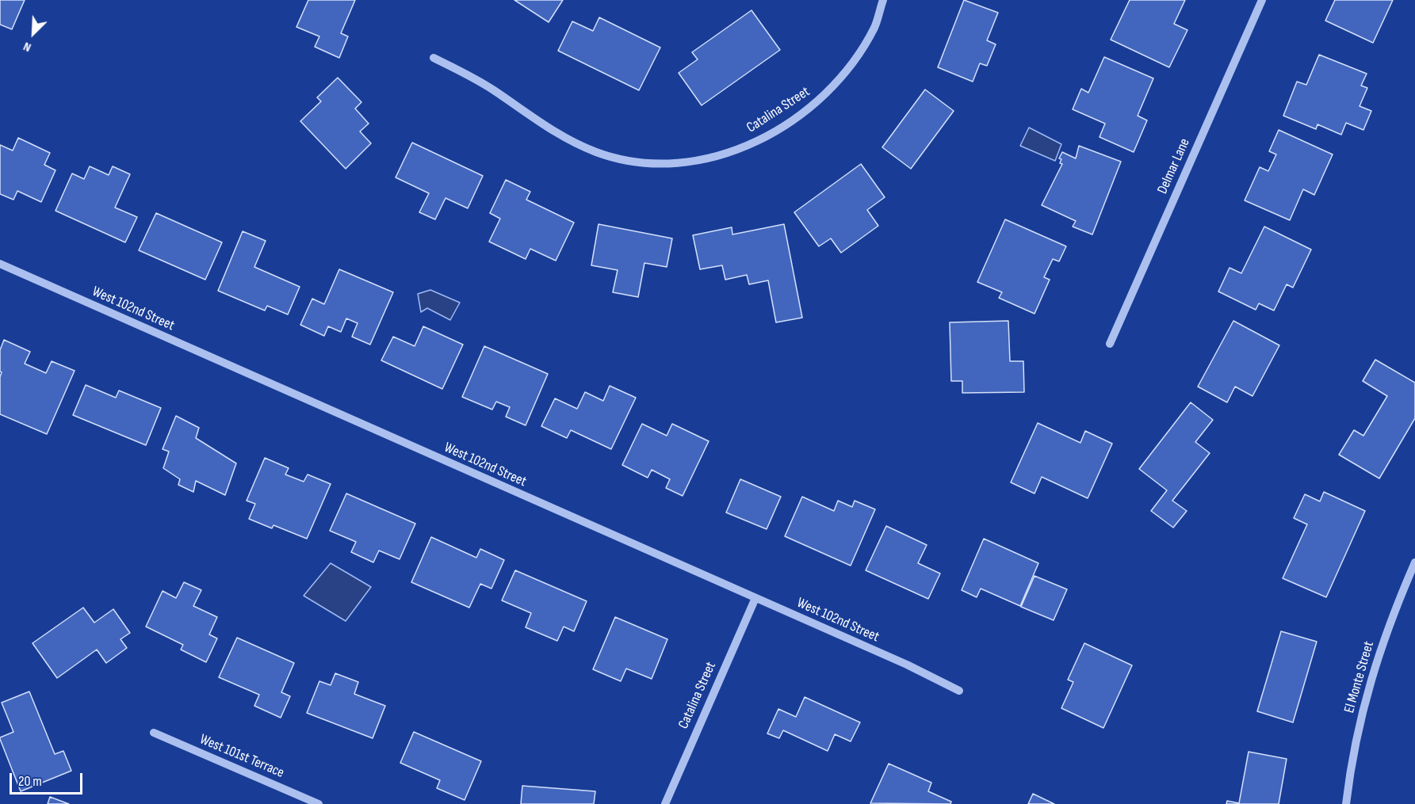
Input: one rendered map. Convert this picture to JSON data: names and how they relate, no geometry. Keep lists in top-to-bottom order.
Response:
{
  "streets": {
    "street": [
      "Catalina Street",
      "Delmar Lane",
      "West 102nd Street",
      "El Monte Street",
      "West 101st Terrace"
    ]
  },
  "crossings": [
    ["Catalina Street", "West 102nd Street"]
  ],
  "scale_bar": "20 m",
  "north": "bottom left"
}
